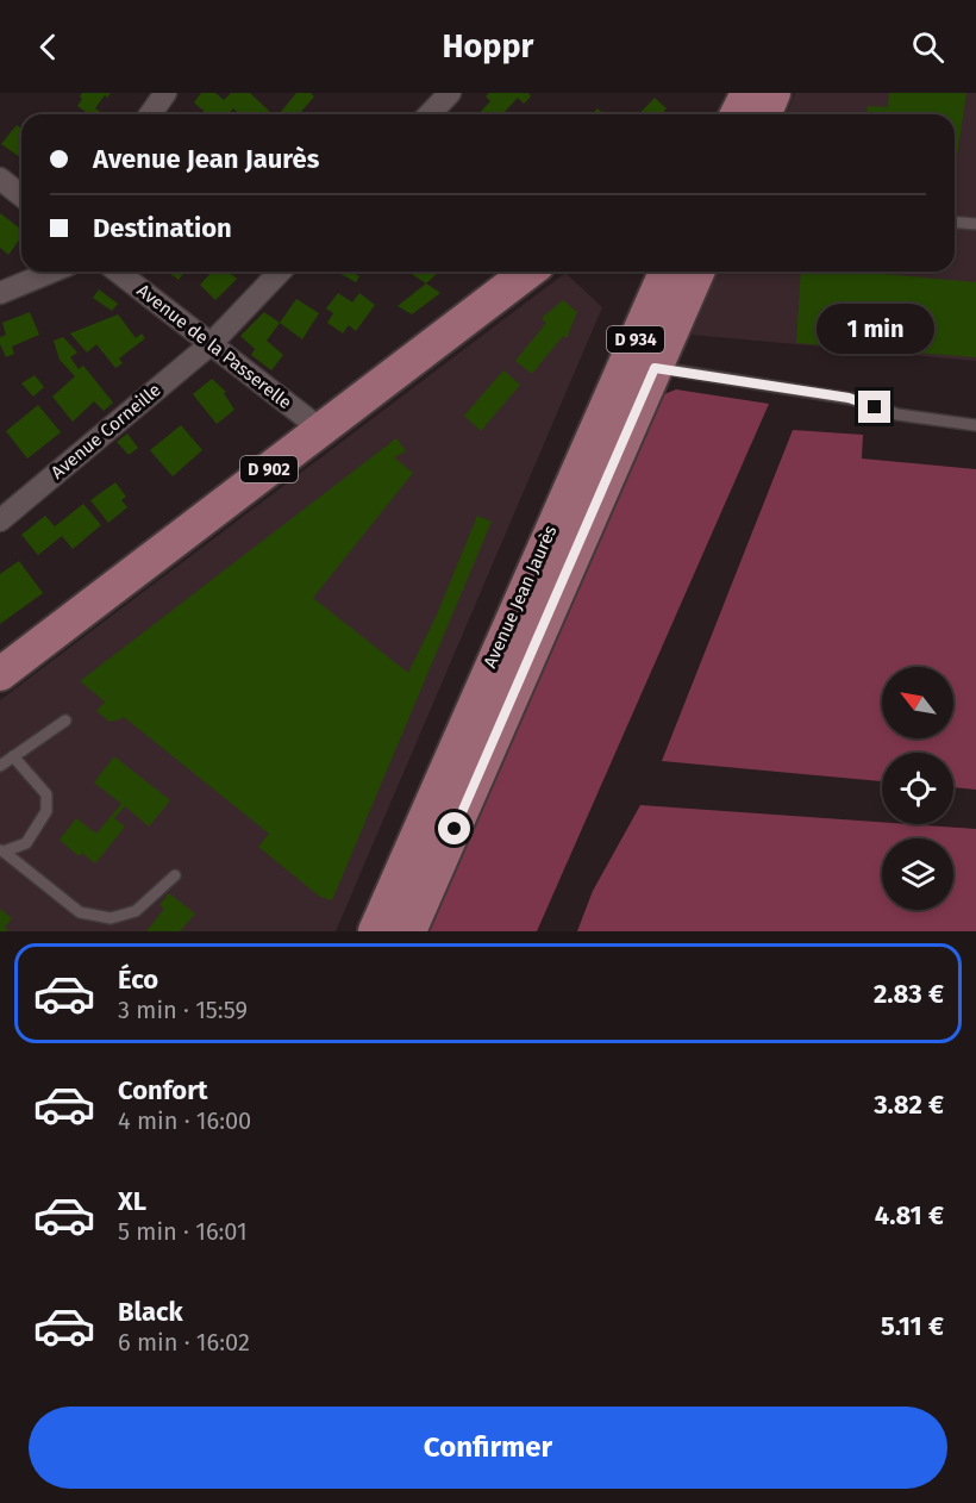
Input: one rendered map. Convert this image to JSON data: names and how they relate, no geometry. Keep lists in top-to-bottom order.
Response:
{
  "streets": {
    "main road": ["D 934", "D 902", "Avenue Jean Jaurès"],
    "street": ["Avenue de la Passerelle", "Avenue Corneille"]
  },
  "crossings": [
    ["Avenue de la Passerelle", "Avenue Corneille"],
    ["Avenue de la Passerelle", "D 902"]
  ],
  "north": "top left",
  "page": {
    "header": "Hoppr",
    "banner": ["Avenue Jean Jaurès", "Destination"],
    "bubble": "1 min",
    "list": [
      {
        "name": "Éco",
        "note": "3 min · 15:59",
        "value": "2.83 €"
      },
      {
        "name": "Confort",
        "note": "4 min · 16:00",
        "value": "3.82 €"
      },
      {
        "name": "XL",
        "note": "5 min · 16:01",
        "value": "4.81 €"
      },
      {
        "name": "Black",
        "note": "6 min · 16:02",
        "value": "5.11 €"
      }
    ],
    "buttons": "Confirmer"
  }
}
